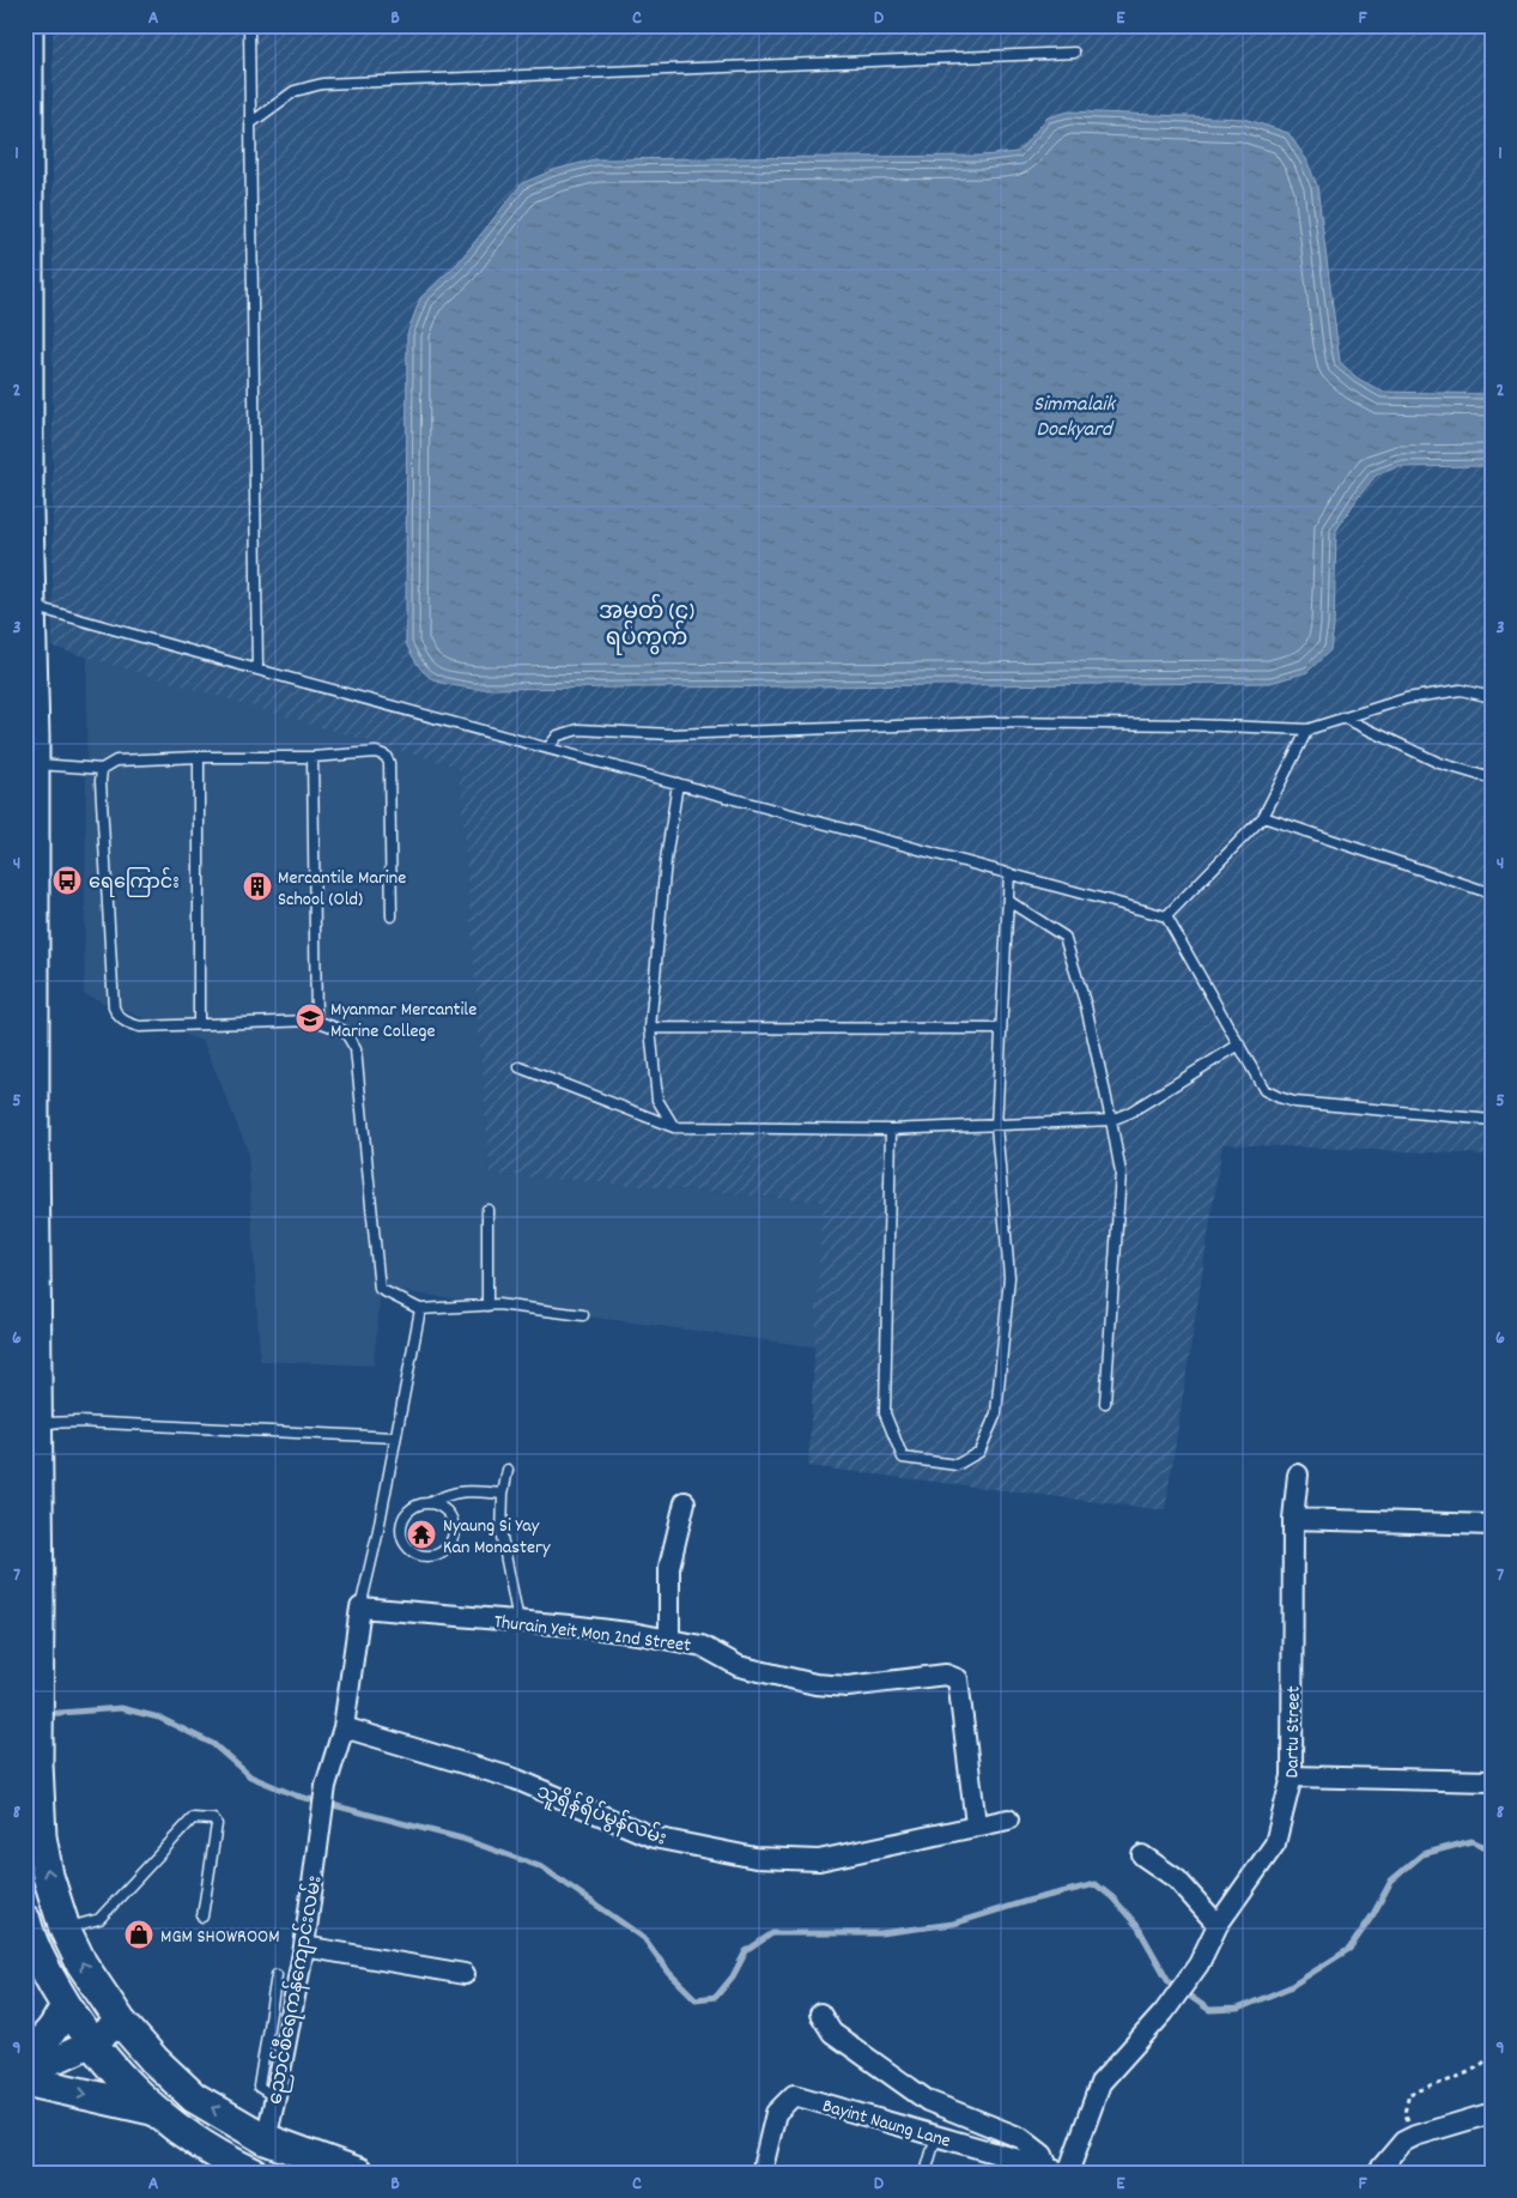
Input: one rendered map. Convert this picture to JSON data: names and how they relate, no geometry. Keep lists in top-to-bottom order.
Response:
{
  "streets": {
    "street": [
      "Thurain Yeit Mon 2nd Street",
      "Dartu Street",
      "သူရိန်ရိပ်မွန်လမ်း",
      "ညောင်စီရေကန်ကျောင်းလမ်း",
      "Bayint Naung Lane"
    ]
  },
  "crossings": [
    ["Thurain Yeit Mon 2nd Street", "သူရိန်ရိပ်မွန်လမ်း"],
    ["Thurain Yeit Mon 2nd Street", "ညောင်စီရေကန်ကျောင်းလမ်း"],
    ["Dartu Street", "Bayint Naung Lane"],
    ["သူရိန်ရိပ်မွန်လမ်း", "ညောင်စီရေကန်ကျောင်းလမ်း"]
  ],
  "districts": ["အမှတ် (၄) ရပ်ကွက်"],
  "water": ["Simmalaik Dockyard"],
  "places": {
    "bus stop": ["ရေကြောင်း"],
    "building": ["Mercantile Marine School (Old)"],
    "school or university": ["Myanmar Mercantile Marine College"],
    "temple": ["Nyaung Si Yay Kan Monastery"],
    "shop": ["MGM SHOWROOM"]
  },
  "grid": {
    "columns": [
      "A",
      "B",
      "C",
      "D",
      "E",
      "F"
    ],
    "rows": [
      "1",
      "2",
      "3",
      "4",
      "5",
      "6",
      "7",
      "8",
      "9"
    ]
  }
}
